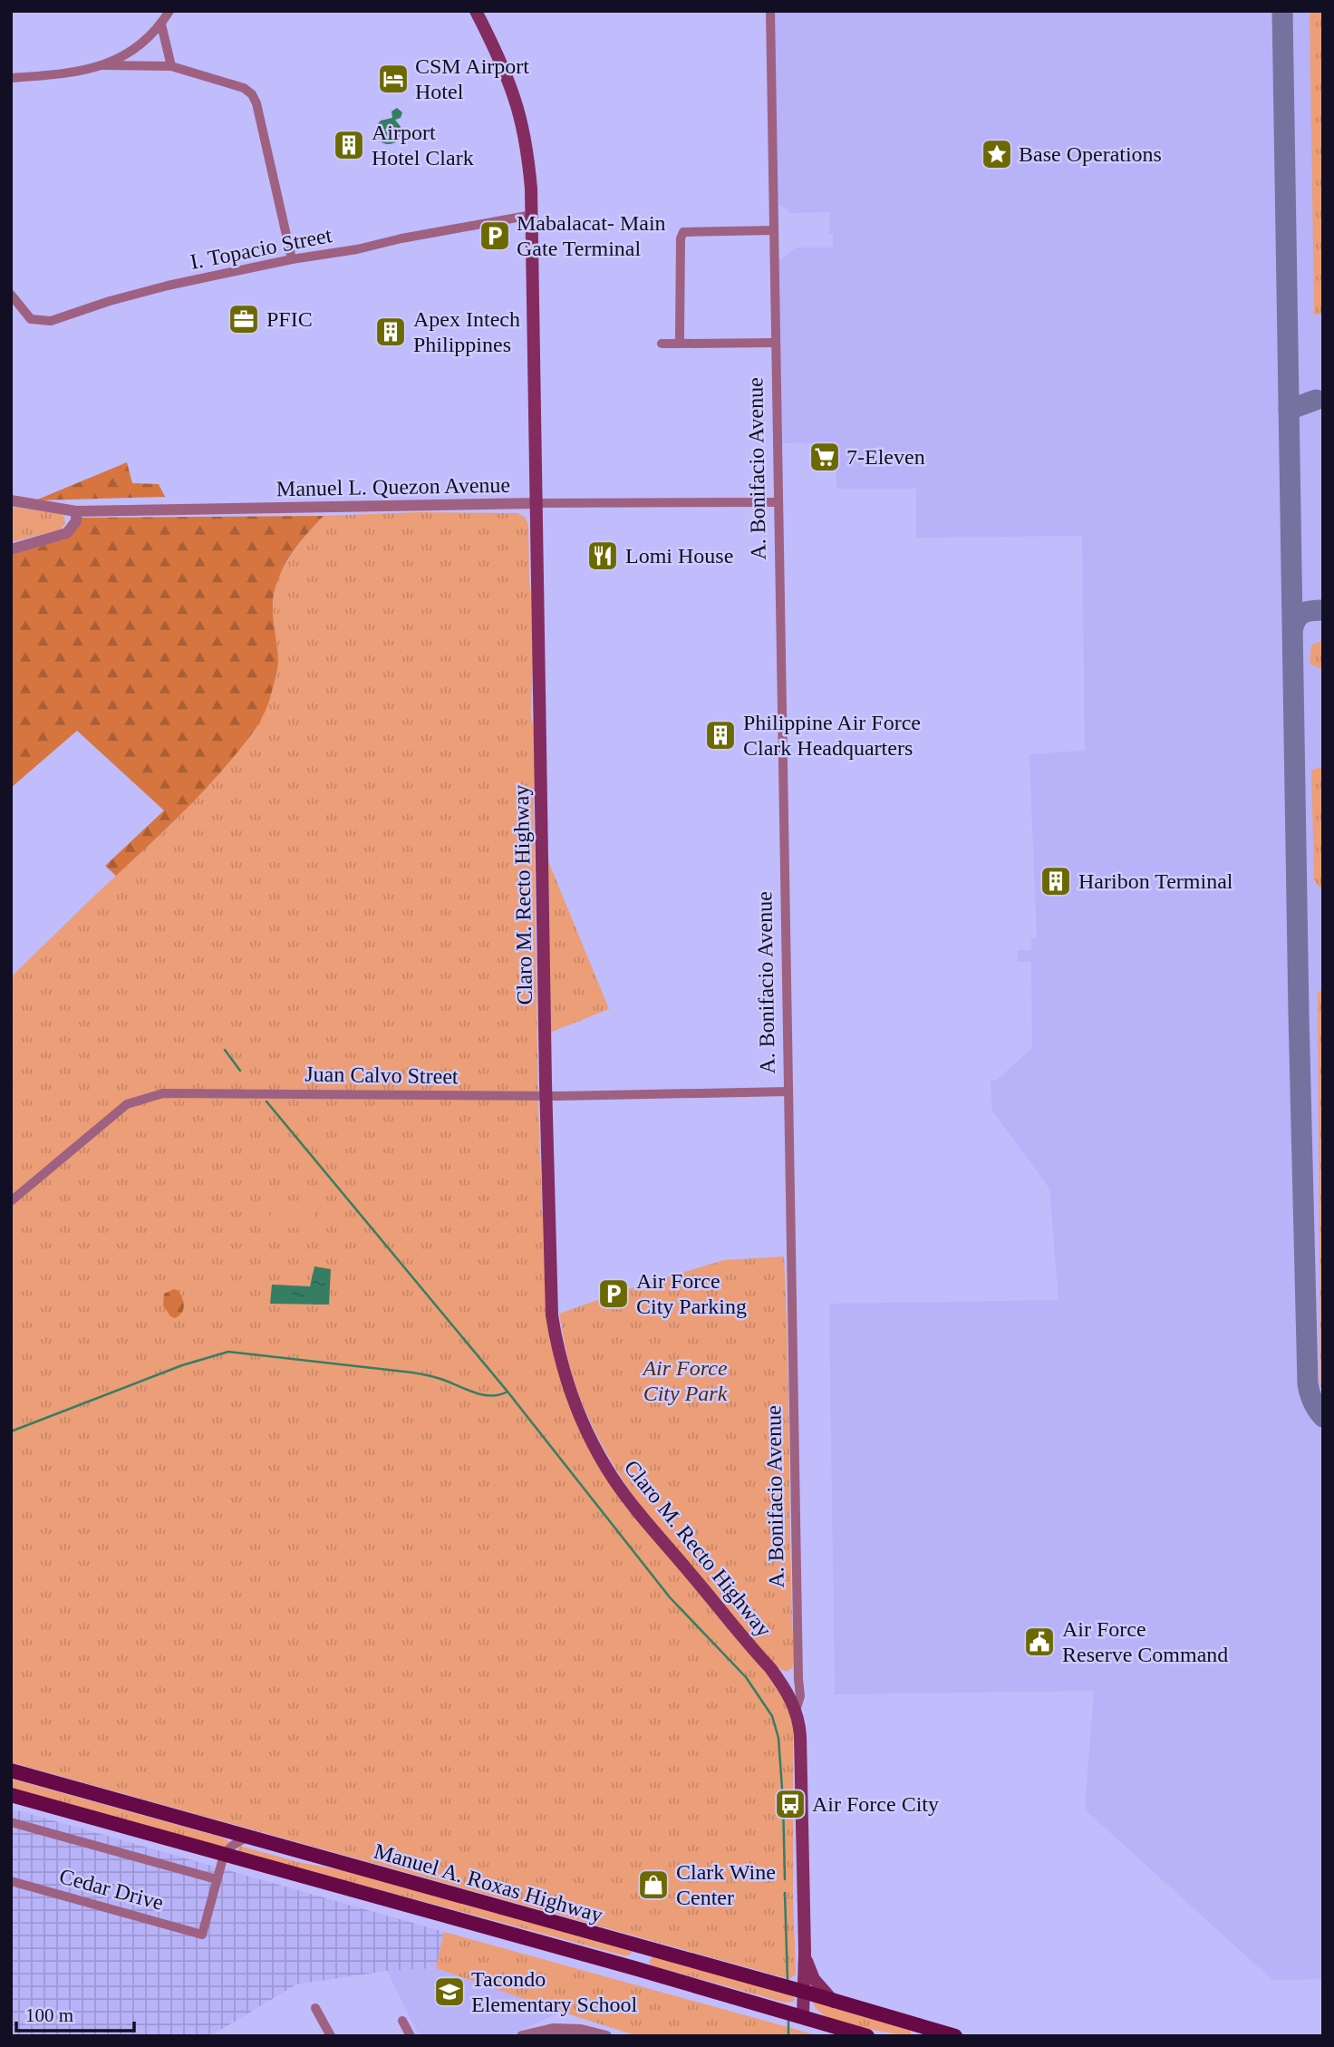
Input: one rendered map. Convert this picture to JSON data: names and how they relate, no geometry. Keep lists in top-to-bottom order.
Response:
{
  "streets": {
    "main road": ["A. Bonifacio Avenue", "Claro M. Recto Highway", "Manuel A. Roxas Highway"],
    "street": [
      "I. Topacio Street",
      "Manuel L. Quezon Avenue",
      "Juan Calvo Street",
      "Cedar Drive"
    ]
  },
  "crossings": [
    ["I. Topacio Street", "Claro M. Recto Highway"],
    ["A. Bonifacio Avenue", "Manuel L. Quezon Avenue"],
    ["A. Bonifacio Avenue", "Claro M. Recto Highway"],
    ["A. Bonifacio Avenue", "Juan Calvo Street"],
    ["A. Bonifacio Avenue", "Manuel A. Roxas Highway"],
    ["Manuel L. Quezon Avenue", "Claro M. Recto Highway"],
    ["Claro M. Recto Highway", "Juan Calvo Street"]
  ],
  "parks": ["Air Force City Park"],
  "places": {
    "hotel": ["CSM Airport Hotel"],
    "building": [
      "Airport Hotel Clark",
      "Apex Intech Philippines",
      "Philippine Air Force Clark Headquarters",
      "Haribon Terminal"
    ],
    "place": ["Base Operations"],
    "parking": ["Mabalacat- Main Gate Terminal", "Air Force City Parking"],
    "office": ["PFIC"],
    "supermarket": ["7-Eleven"],
    "restaurant": ["Lomi House"],
    "public building": ["Air Force Reserve Command"],
    "bus stop": ["Air Force City"],
    "shop": ["Clark Wine Center"],
    "school or university": ["Tacondo Elementary School"]
  },
  "scale_bar": "100 m"
}
